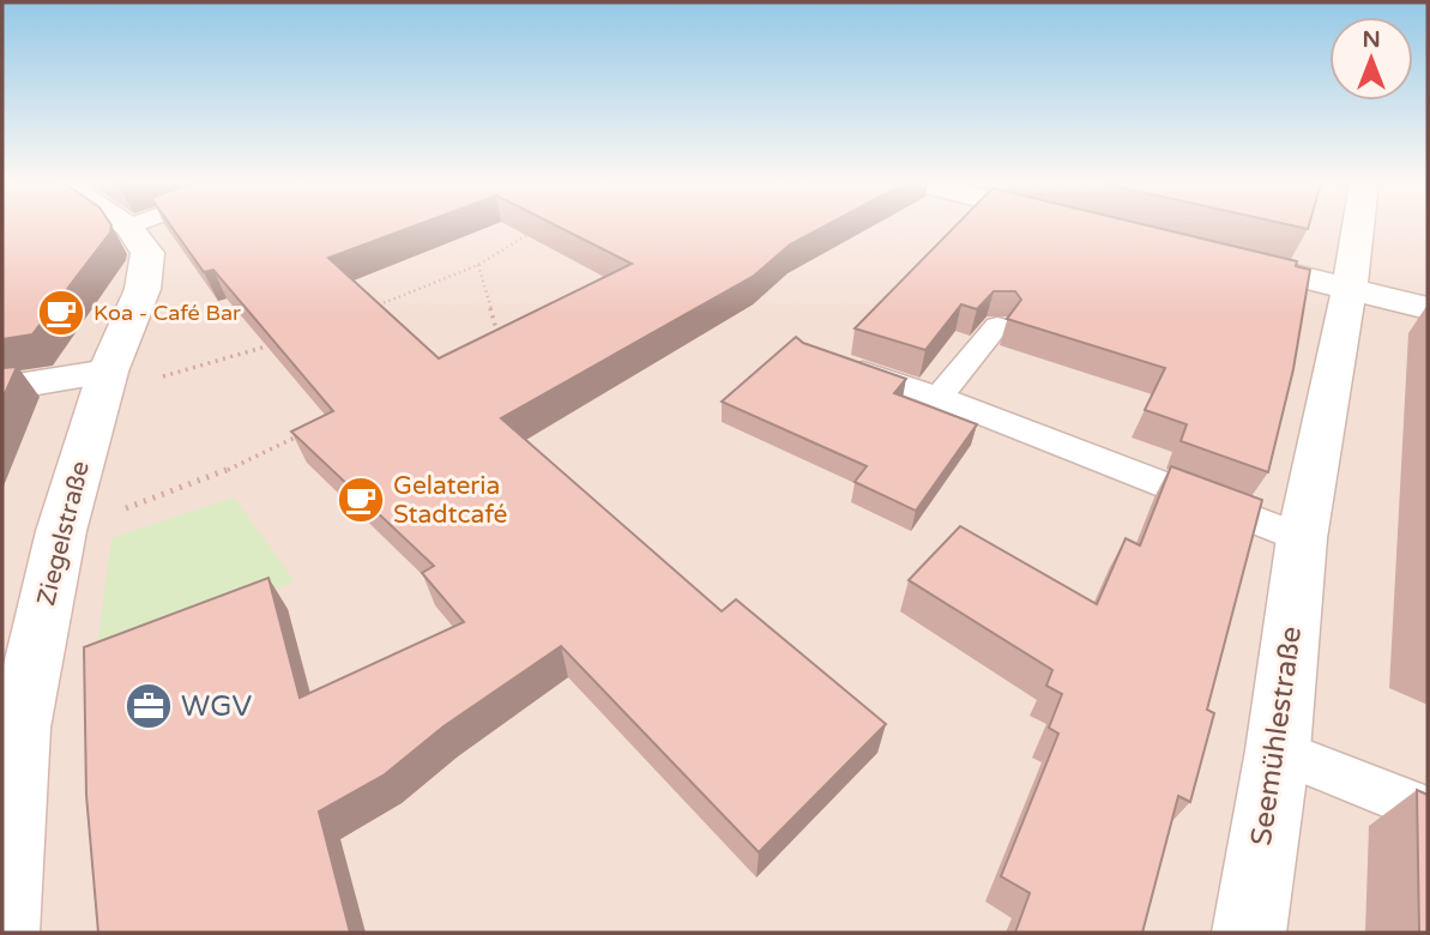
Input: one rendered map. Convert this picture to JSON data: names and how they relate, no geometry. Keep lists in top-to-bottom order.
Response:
{
  "streets": {
    "street": ["Ziegelstraße", "Seemühlestraße"]
  },
  "places": {
    "cafe": ["Koa - Café Bar", "Gelateria Stadtcafé"],
    "office": ["WGV"]
  },
  "north": "top"
}
